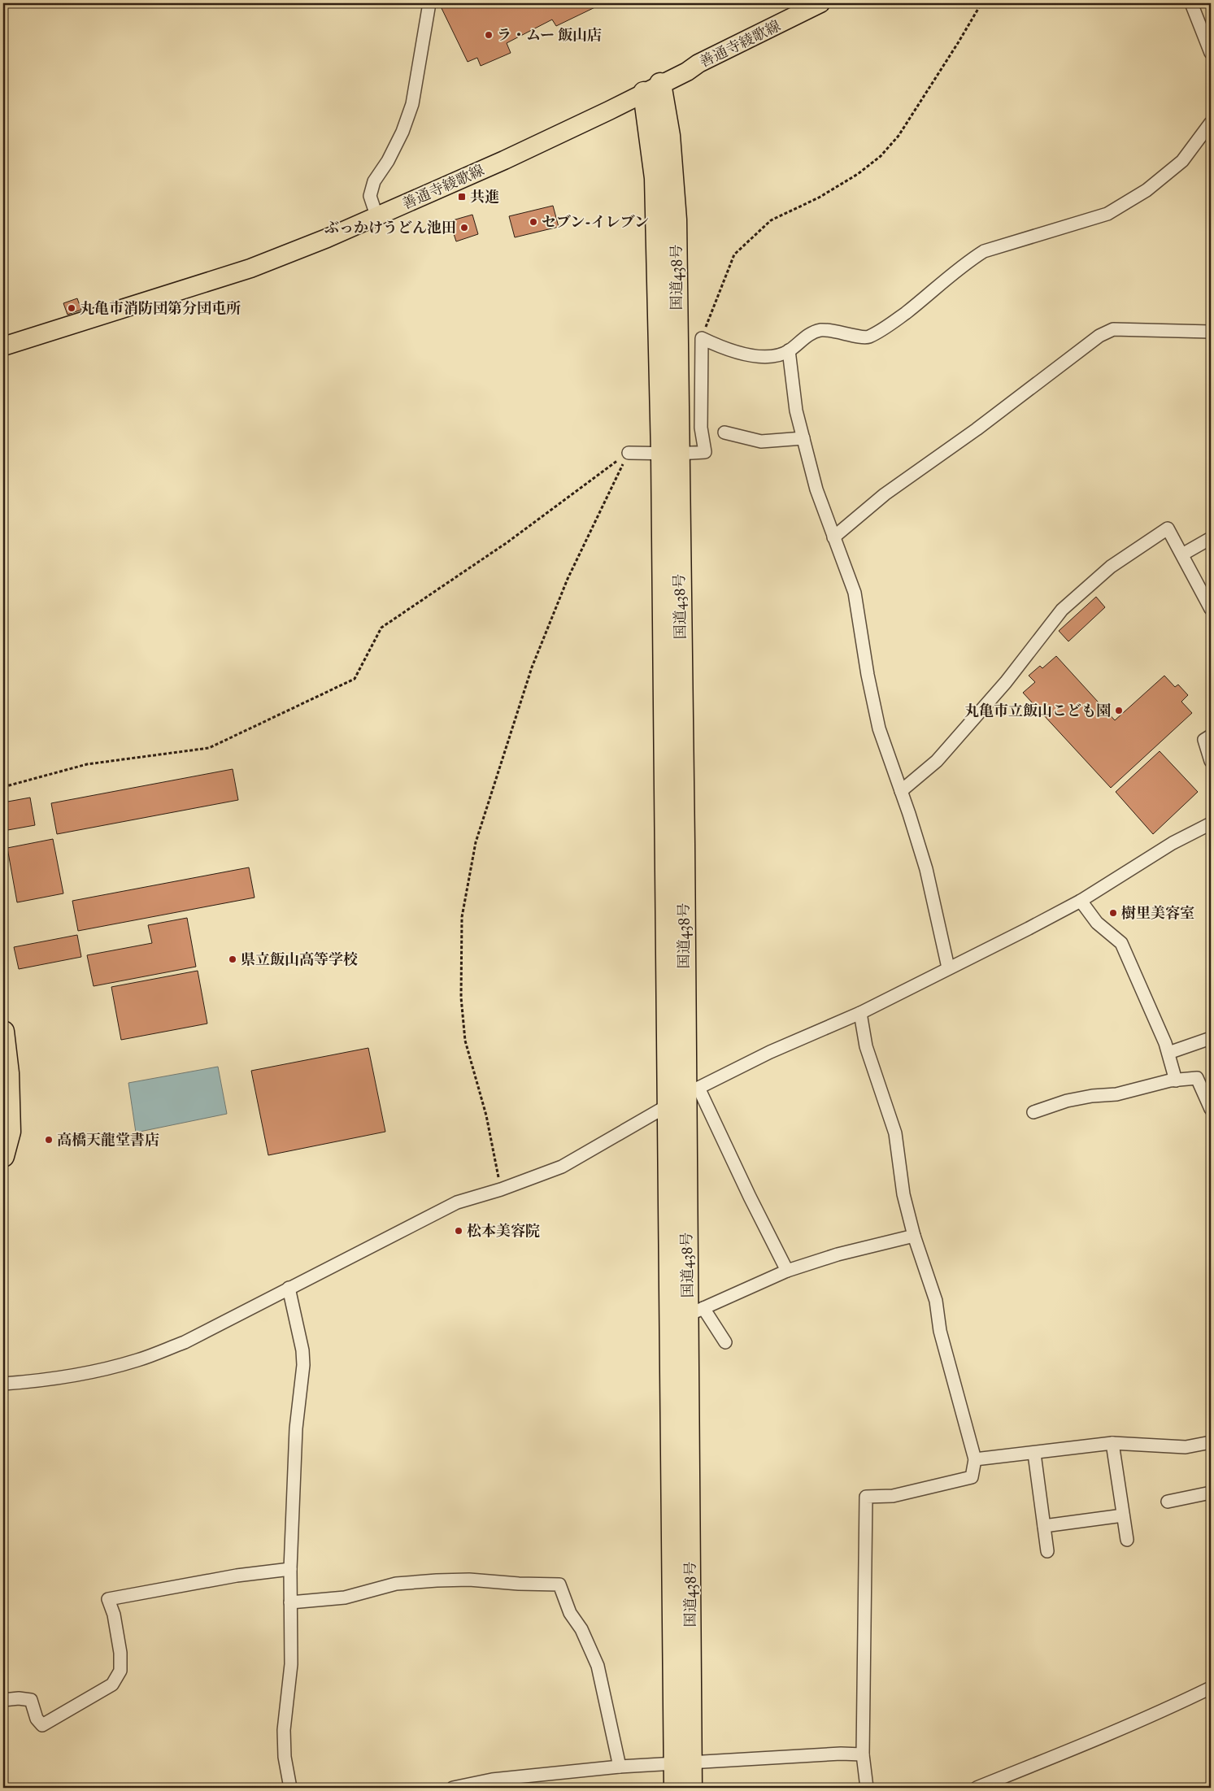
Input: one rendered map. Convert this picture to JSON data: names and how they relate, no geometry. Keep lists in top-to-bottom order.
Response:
{
  "streets": {
    "highway": ["国道438号"],
    "main road": ["善通寺綾歌線"]
  },
  "crossings": [
    ["善通寺綾歌線", "国道438号"]
  ],
  "places": {
    "other": [
      "ラ・ムー 飯山店",
      "セブン-イレブン",
      "ぶっかけうどん池田",
      "丸亀市消防団第分団屯所",
      "丸亀市立飯山こども園",
      "樹里美容室",
      "県立飯山高等学校",
      "高橋天龍堂書店",
      "松本美容院"
    ],
    "transit": ["共進"]
  }
}
